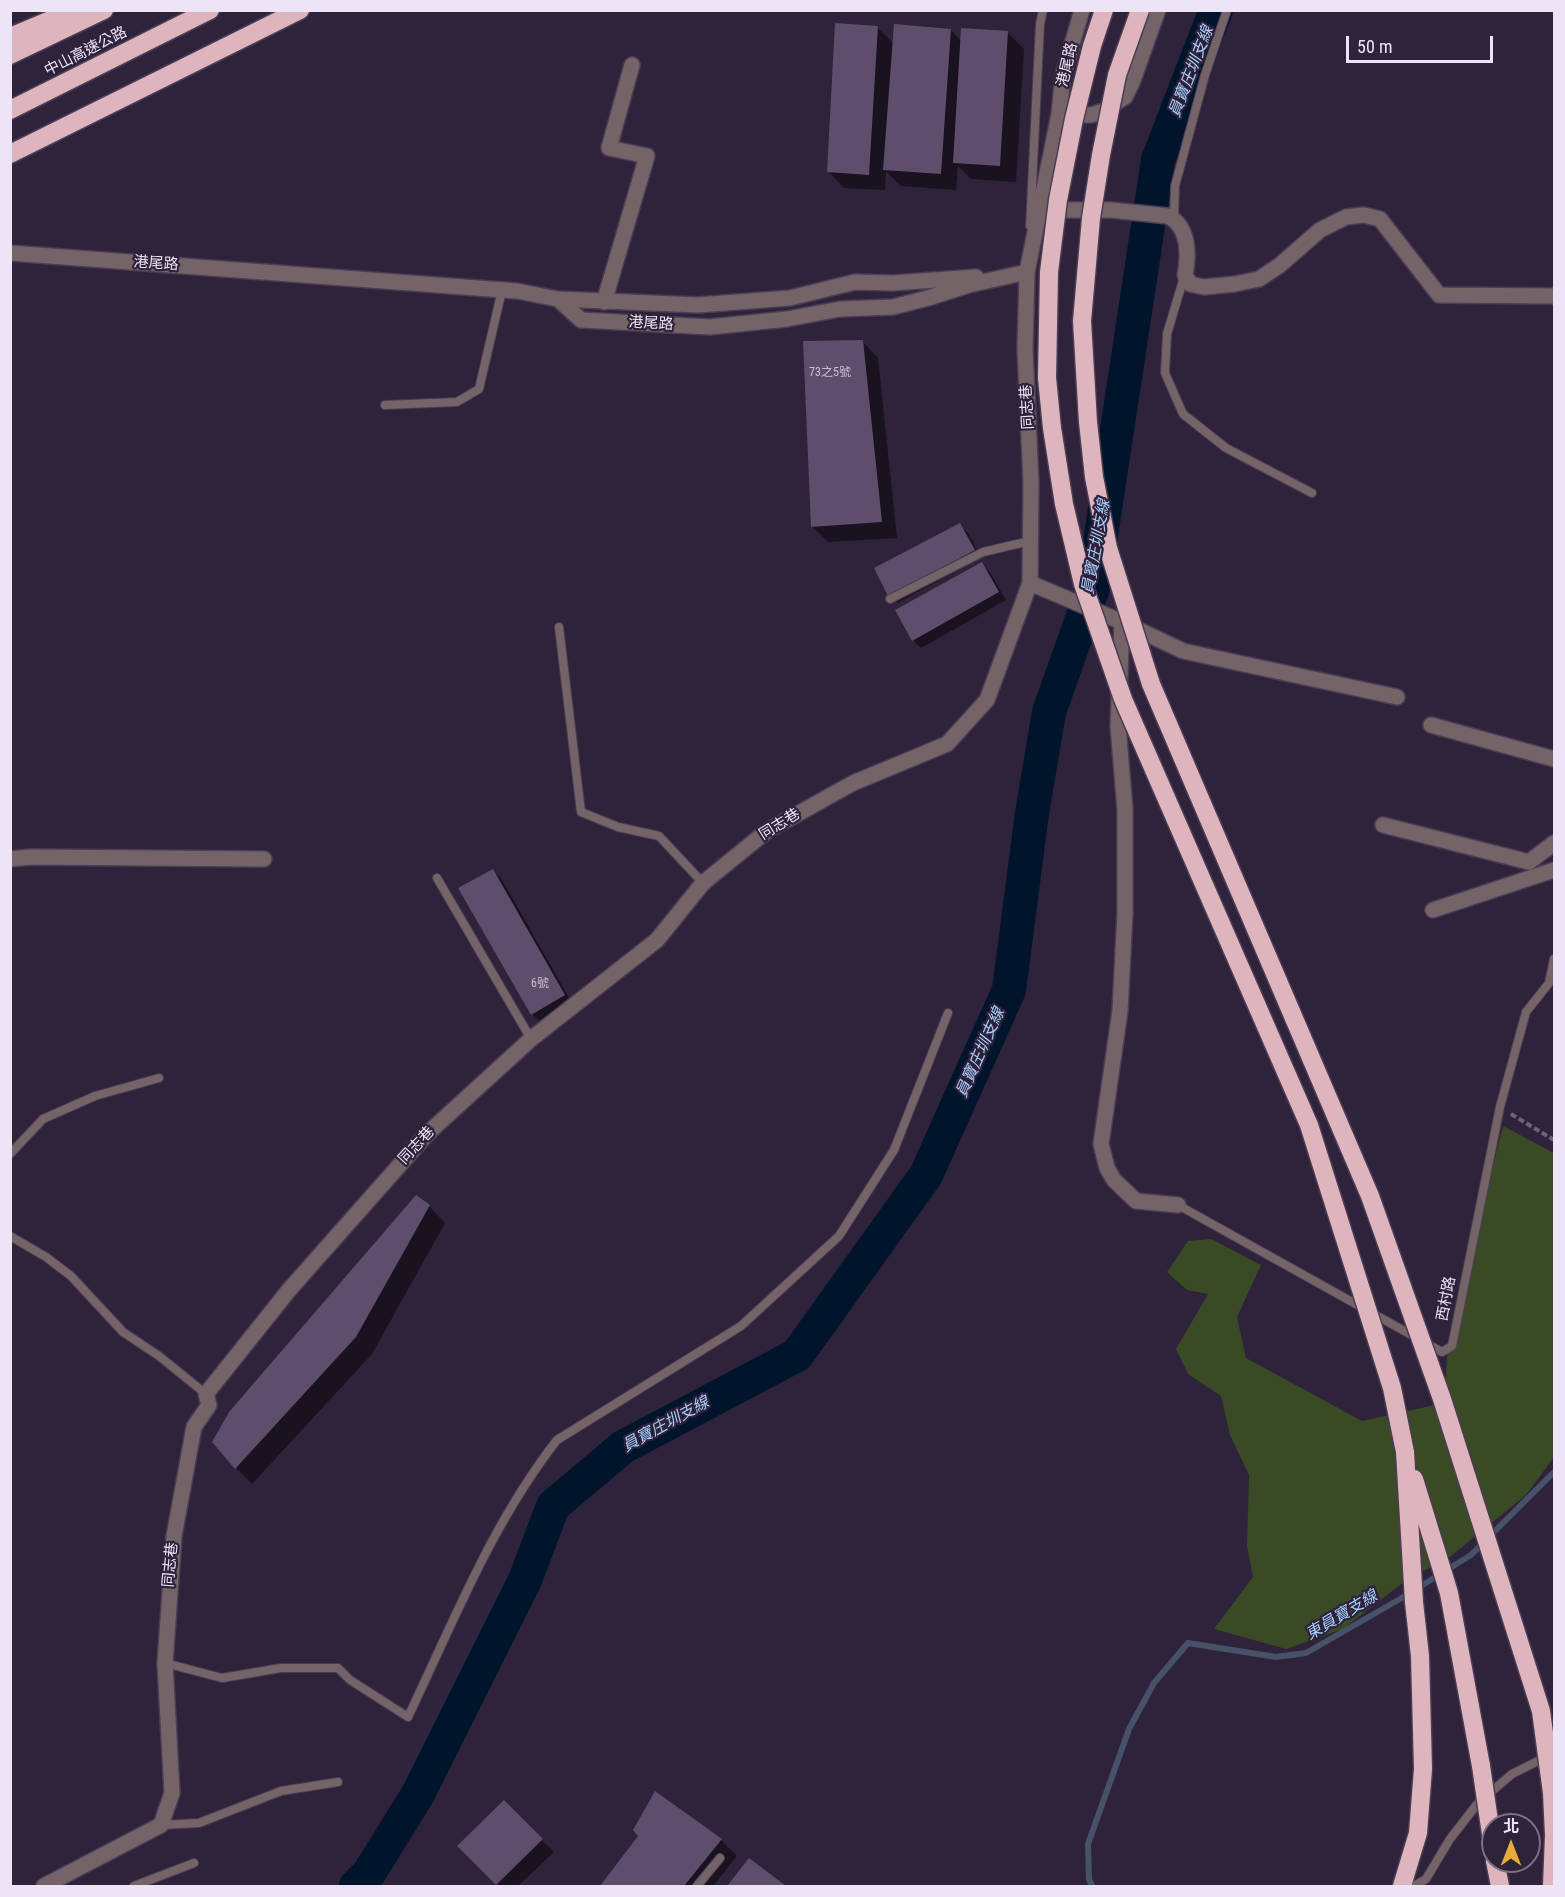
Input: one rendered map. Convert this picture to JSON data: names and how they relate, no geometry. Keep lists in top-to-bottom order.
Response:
{
  "streets": {
    "highway": ["中山高速公路"],
    "street": ["港尾路", "同志巷"],
    "lane": ["西村路"]
  },
  "crossings": [
    ["港尾路", "同志巷"]
  ],
  "water": ["員寶庄圳支線", "東員寶支線"],
  "house_numbers": ["73之5號", "6號"],
  "scale_bar": "50 m",
  "north": "top"
}
